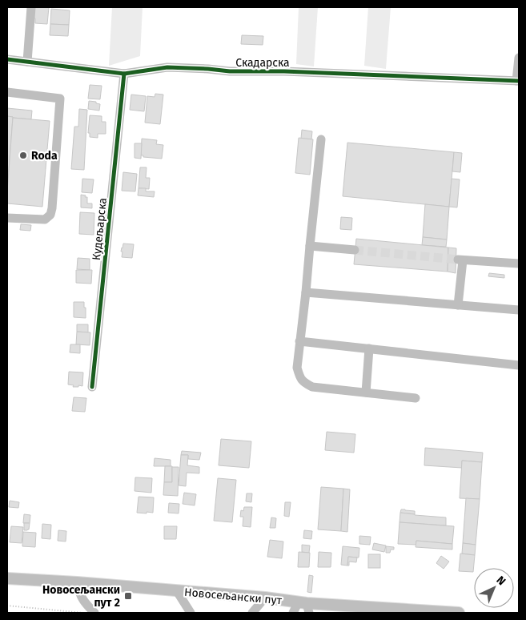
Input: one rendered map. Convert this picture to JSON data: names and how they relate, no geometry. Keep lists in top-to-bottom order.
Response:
{
  "streets": {
    "main road": ["Новосељански пут"],
    "street": ["Скадарска", "Кудељарска"]
  },
  "crossings": [
    ["Скадарска", "Кудељарска"]
  ],
  "places": {
    "other": ["Roda"],
    "transit": ["Новосељански пут 2"]
  },
  "north": "top right"
}
